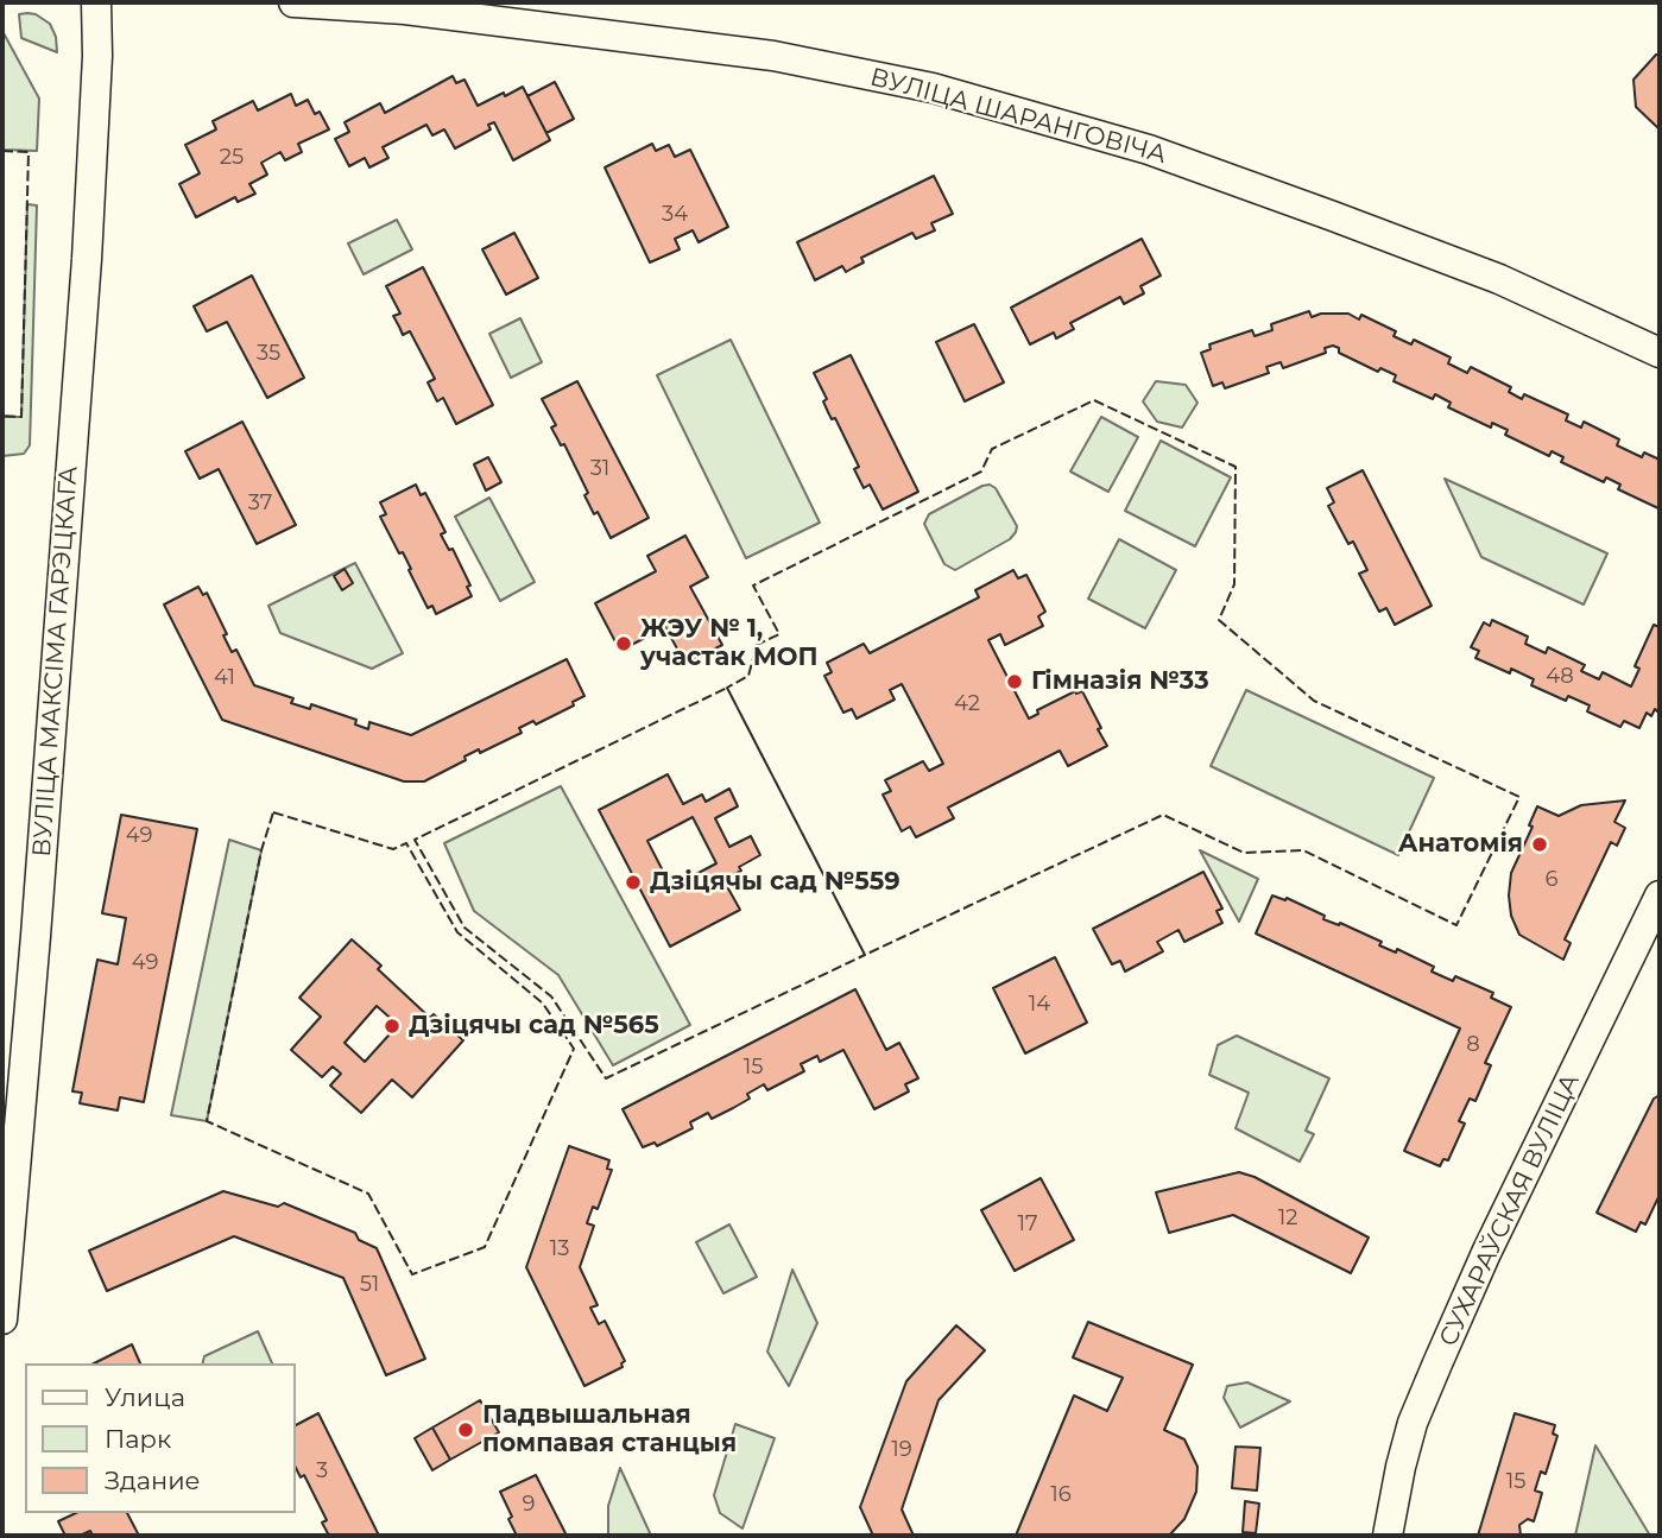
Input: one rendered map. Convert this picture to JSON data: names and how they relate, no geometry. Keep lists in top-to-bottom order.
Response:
{
  "streets": {
    "main road": ["ВУЛІЦА ШАРАНГОВІЧА", "ВУЛІЦА МАКСІМА ГАРЭЦКАГА", "СУХАРАЎСКАЯ ВУЛІЦА"]
  },
  "places": [
    "ЖЭУ № 1, участак МОП",
    "Гімназія №33",
    "Анатомія",
    "Дзіцячы сад №559",
    "Дзіцячы сад №565",
    "Падвышальная помпавая станцыя"
  ],
  "house_numbers": [
    "25",
    "34",
    "35",
    "31",
    "37",
    "48",
    "41",
    "42",
    "49",
    "6",
    "49",
    "14",
    "8",
    "15",
    "12",
    "17",
    "13",
    "51",
    "19",
    "3",
    "15",
    "16",
    "9"
  ],
  "legend": ["Улица", "Парк", "Здание"]
}
